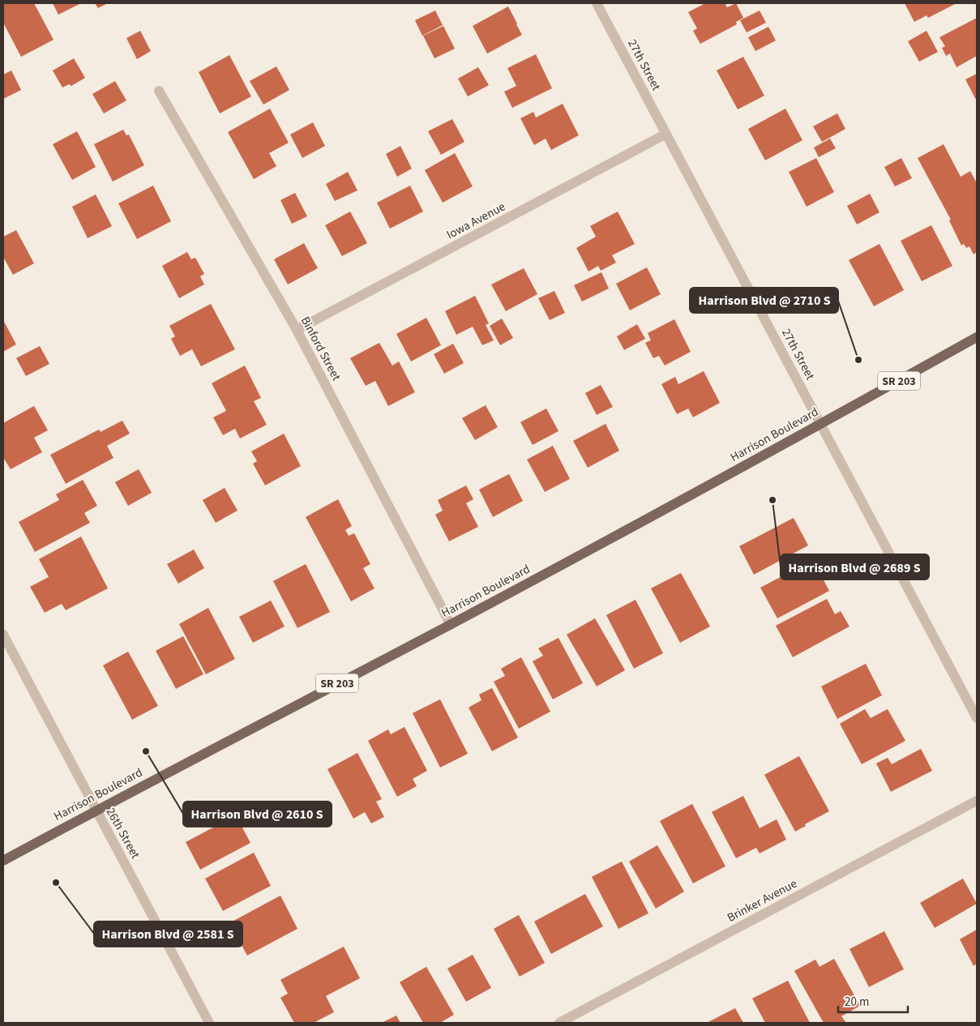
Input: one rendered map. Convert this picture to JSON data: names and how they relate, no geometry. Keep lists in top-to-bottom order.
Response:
{
  "streets": {
    "main road": ["SR 203", "Harrison Boulevard"],
    "street": [
      "27th Street",
      "Iowa Avenue",
      "Binford Street",
      "26th Street",
      "Brinker Avenue"
    ]
  },
  "crossings": [
    ["27th Street", "Iowa Avenue"],
    ["27th Street", "Harrison Boulevard"],
    ["Iowa Avenue", "Binford Street"],
    ["Binford Street", "Harrison Boulevard"],
    ["Harrison Boulevard", "26th Street"]
  ],
  "places": [
    "Harrison Blvd @ 2710 S",
    "Harrison Blvd @ 2689 S",
    "Harrison Blvd @ 2610 S",
    "Harrison Blvd @ 2581 S"
  ],
  "scale_bar": "20 m"
}
